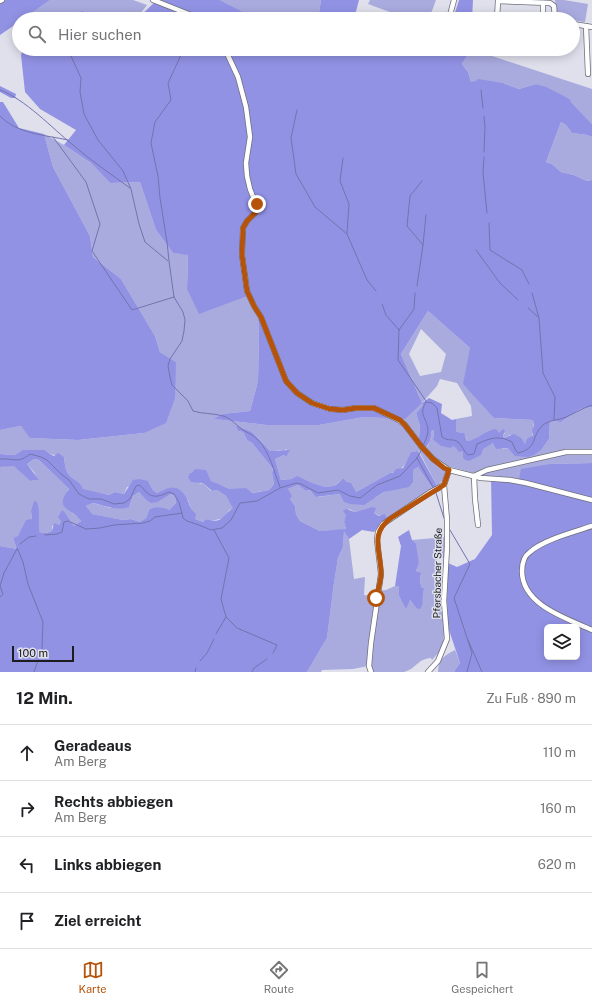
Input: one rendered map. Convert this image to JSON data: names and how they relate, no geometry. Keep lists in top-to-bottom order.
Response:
{
  "streets": {
    "street": ["Pfersbacher Straße"]
  },
  "scale_bar": "100 m",
  "page": {
    "search": "Hier suchen",
    "scale": "100 m",
    "heading": ["12 Min.", "Zu Fuß · 890 m"],
    "list": [
      ["Geradeaus", "Am Berg", "110 m"],
      ["Rechts abbiegen", "Am Berg", "160 m"],
      ["Links abbiegen", "620 m"],
      "Ziel erreicht"
    ],
    "nav": ["Karte", "Route", "Gespeichert"]
  }
}
